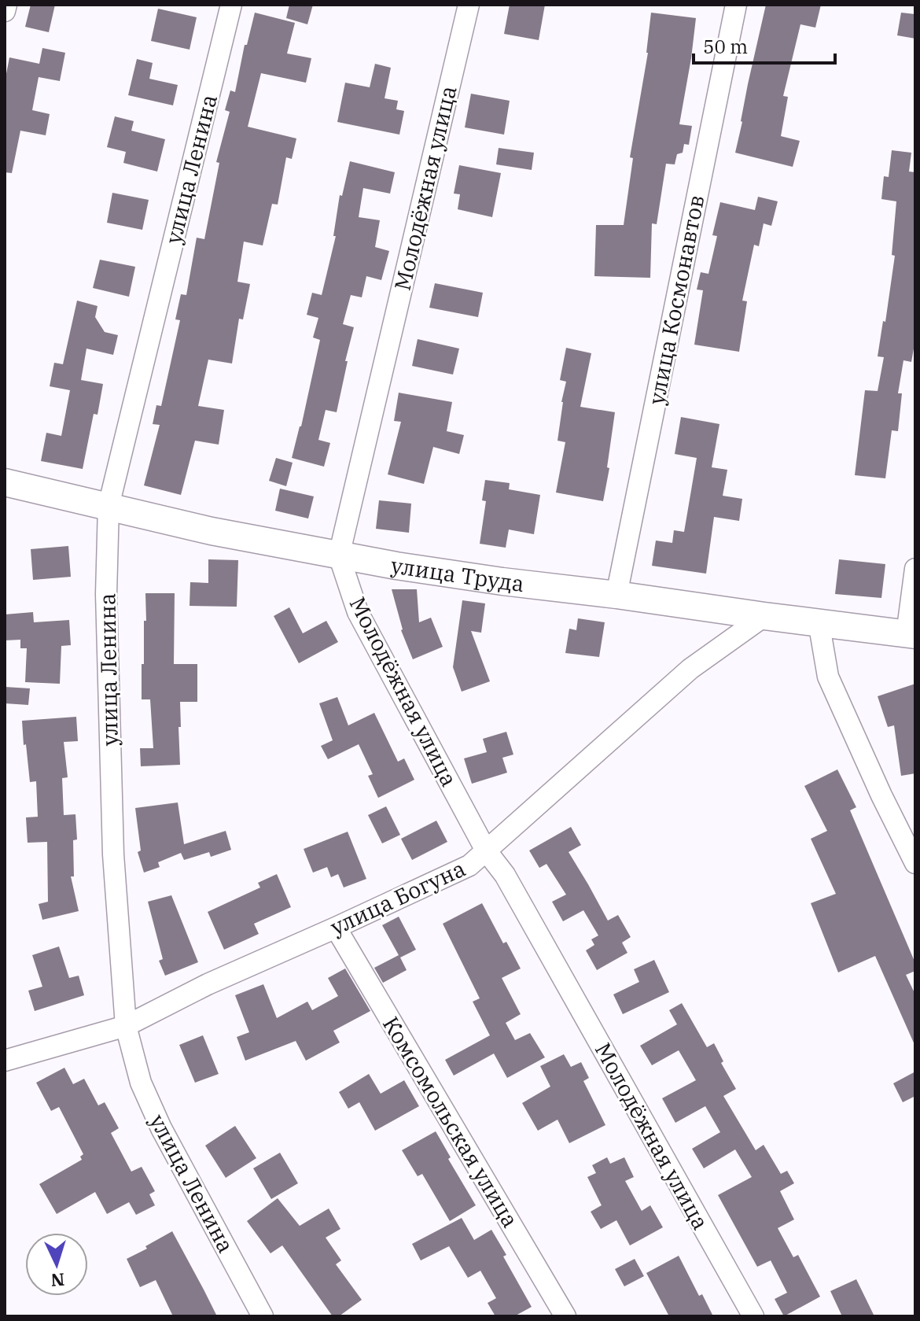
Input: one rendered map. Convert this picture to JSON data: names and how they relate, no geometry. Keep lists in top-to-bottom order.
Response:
{
  "streets": {
    "street": [
      "улица Ленина",
      "Молодёжная улица",
      "улица Космонавтов",
      "улица Труда",
      "улица Богуна",
      "Комсомольская улица"
    ]
  },
  "crossings": [
    ["улица Ленина", "улица Труда"],
    ["улица Ленина", "улица Богуна"],
    ["Молодёжная улица", "улица Труда"],
    ["Молодёжная улица", "улица Богуна"],
    ["улица Космонавтов", "улица Труда"],
    ["улица Труда", "улица Богуна"],
    ["улица Богуна", "Комсомольская улица"]
  ],
  "scale_bar": "50 m",
  "north": "bottom"
}
